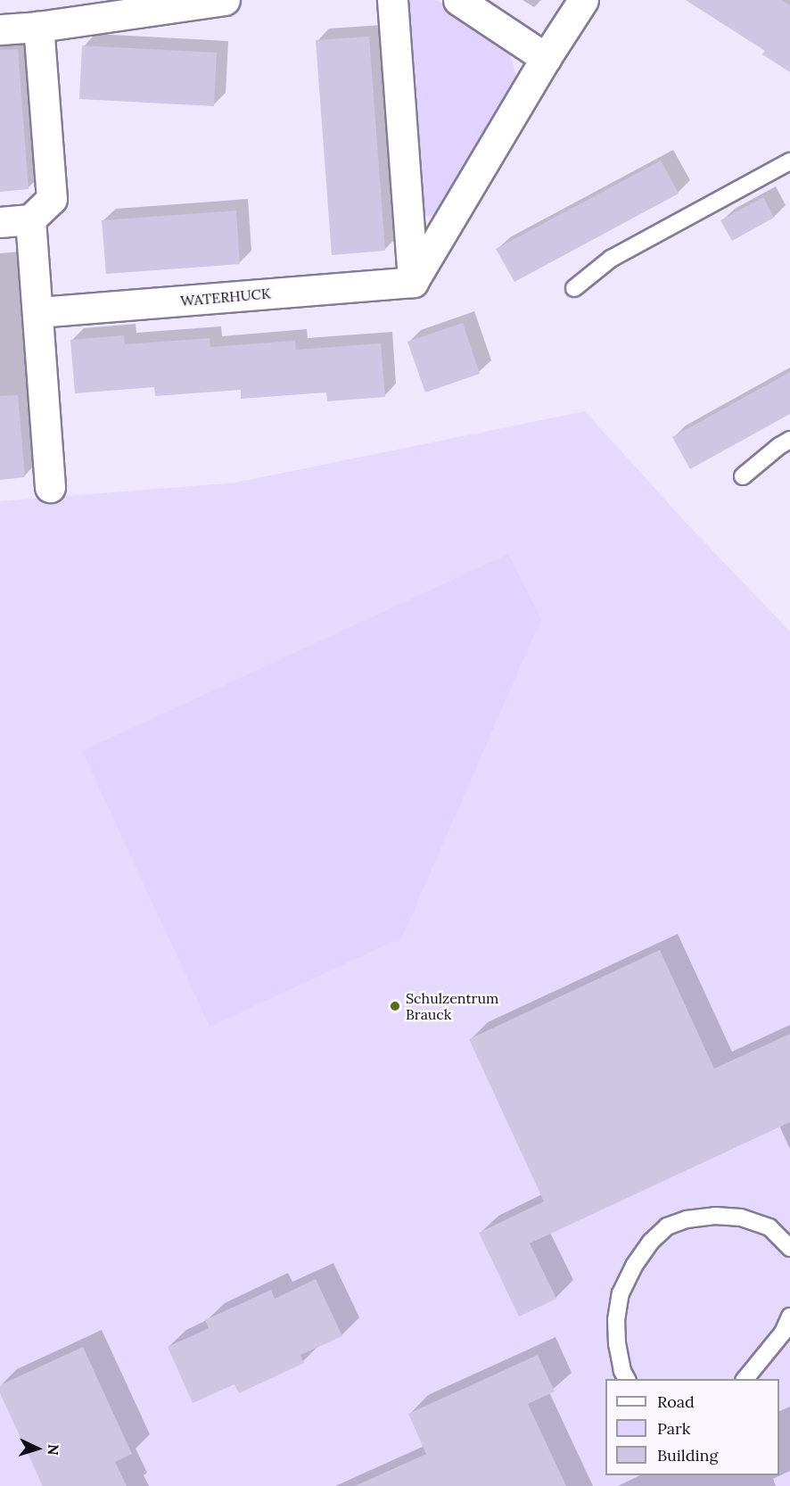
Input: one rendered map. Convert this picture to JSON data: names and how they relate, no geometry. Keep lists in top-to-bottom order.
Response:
{
  "streets": {
    "street": ["WATERHUCK"]
  },
  "places": ["Schulzentrum Brauck"],
  "legend": ["Road", "Park", "Building"],
  "north": "right"
}
